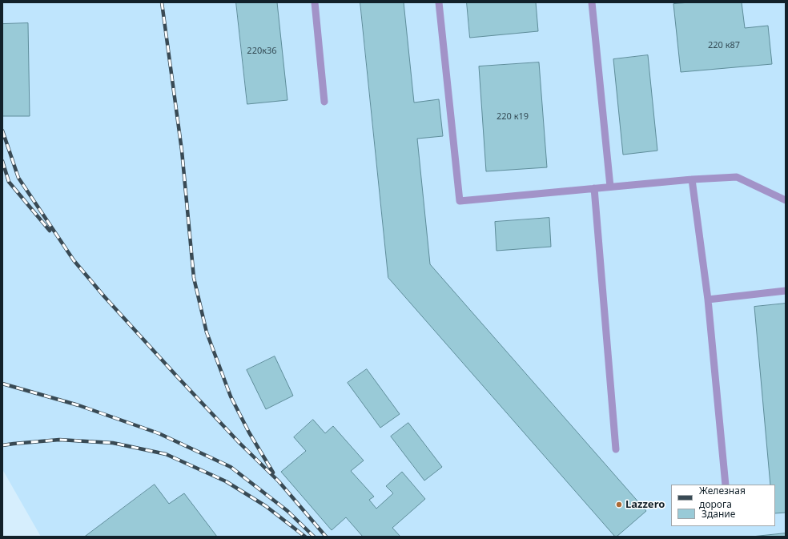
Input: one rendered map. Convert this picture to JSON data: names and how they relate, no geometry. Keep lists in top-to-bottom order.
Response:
{
  "places": ["Lazzero"],
  "house_numbers": ["220 к87", "220к36", "220 к19"],
  "legend": ["Железная дорога", "Здание"]
}
